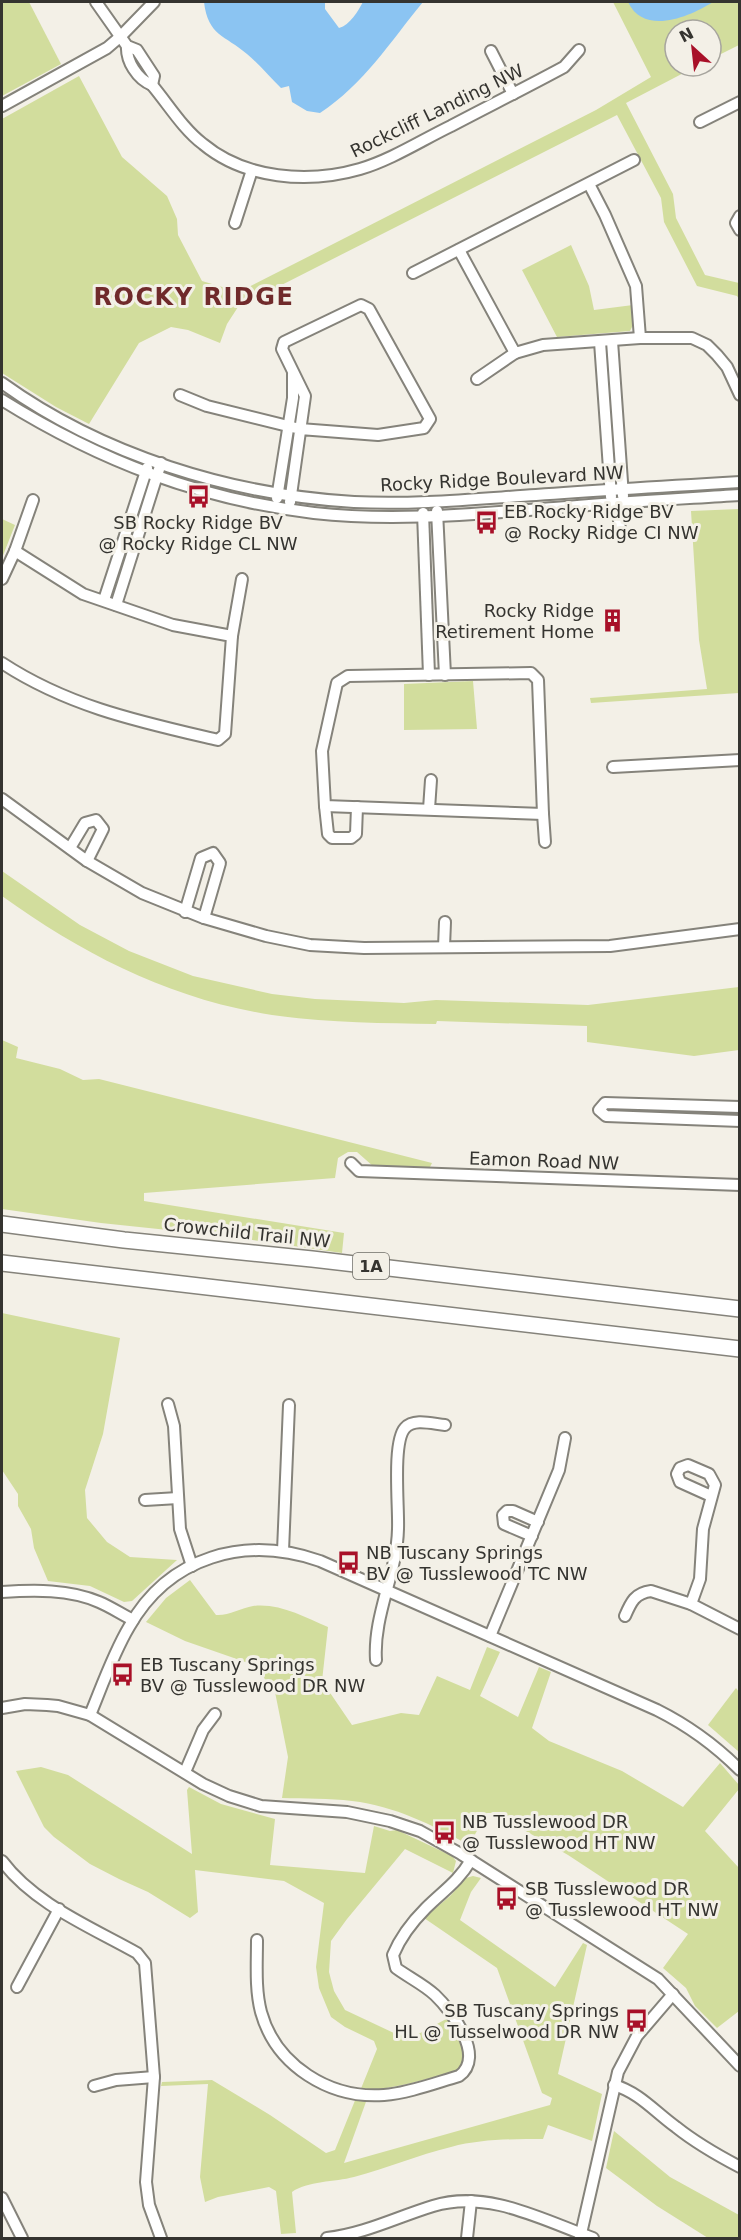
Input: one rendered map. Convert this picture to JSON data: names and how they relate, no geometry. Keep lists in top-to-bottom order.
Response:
{
  "streets": {
    "highway": ["Crowchild Trail NW", "1A"],
    "street": ["Rockcliff Landing NW", "Rocky Ridge Boulevard NW", "Eamon Road NW"]
  },
  "districts": ["ROCKY RIDGE"],
  "places": {
    "bus stop": [
      "SB Rocky Ridge BV @ Rocky Ridge CL NW",
      "EB Rocky Ridge BV @ Rocky Ridge CI NW",
      "NB Tuscany Springs BV @ Tusslewood TC NW",
      "EB Tuscany Springs BV @ Tusslewood DR NW",
      "NB Tusslewood DR @ Tusslewood HT NW",
      "SB Tusslewood DR @ Tusslewood HT NW",
      "SB Tuscany Springs HL @ Tusselwood DR NW"
    ],
    "building": ["Rocky Ridge Retirement Home"]
  },
  "north": "top left"
}
